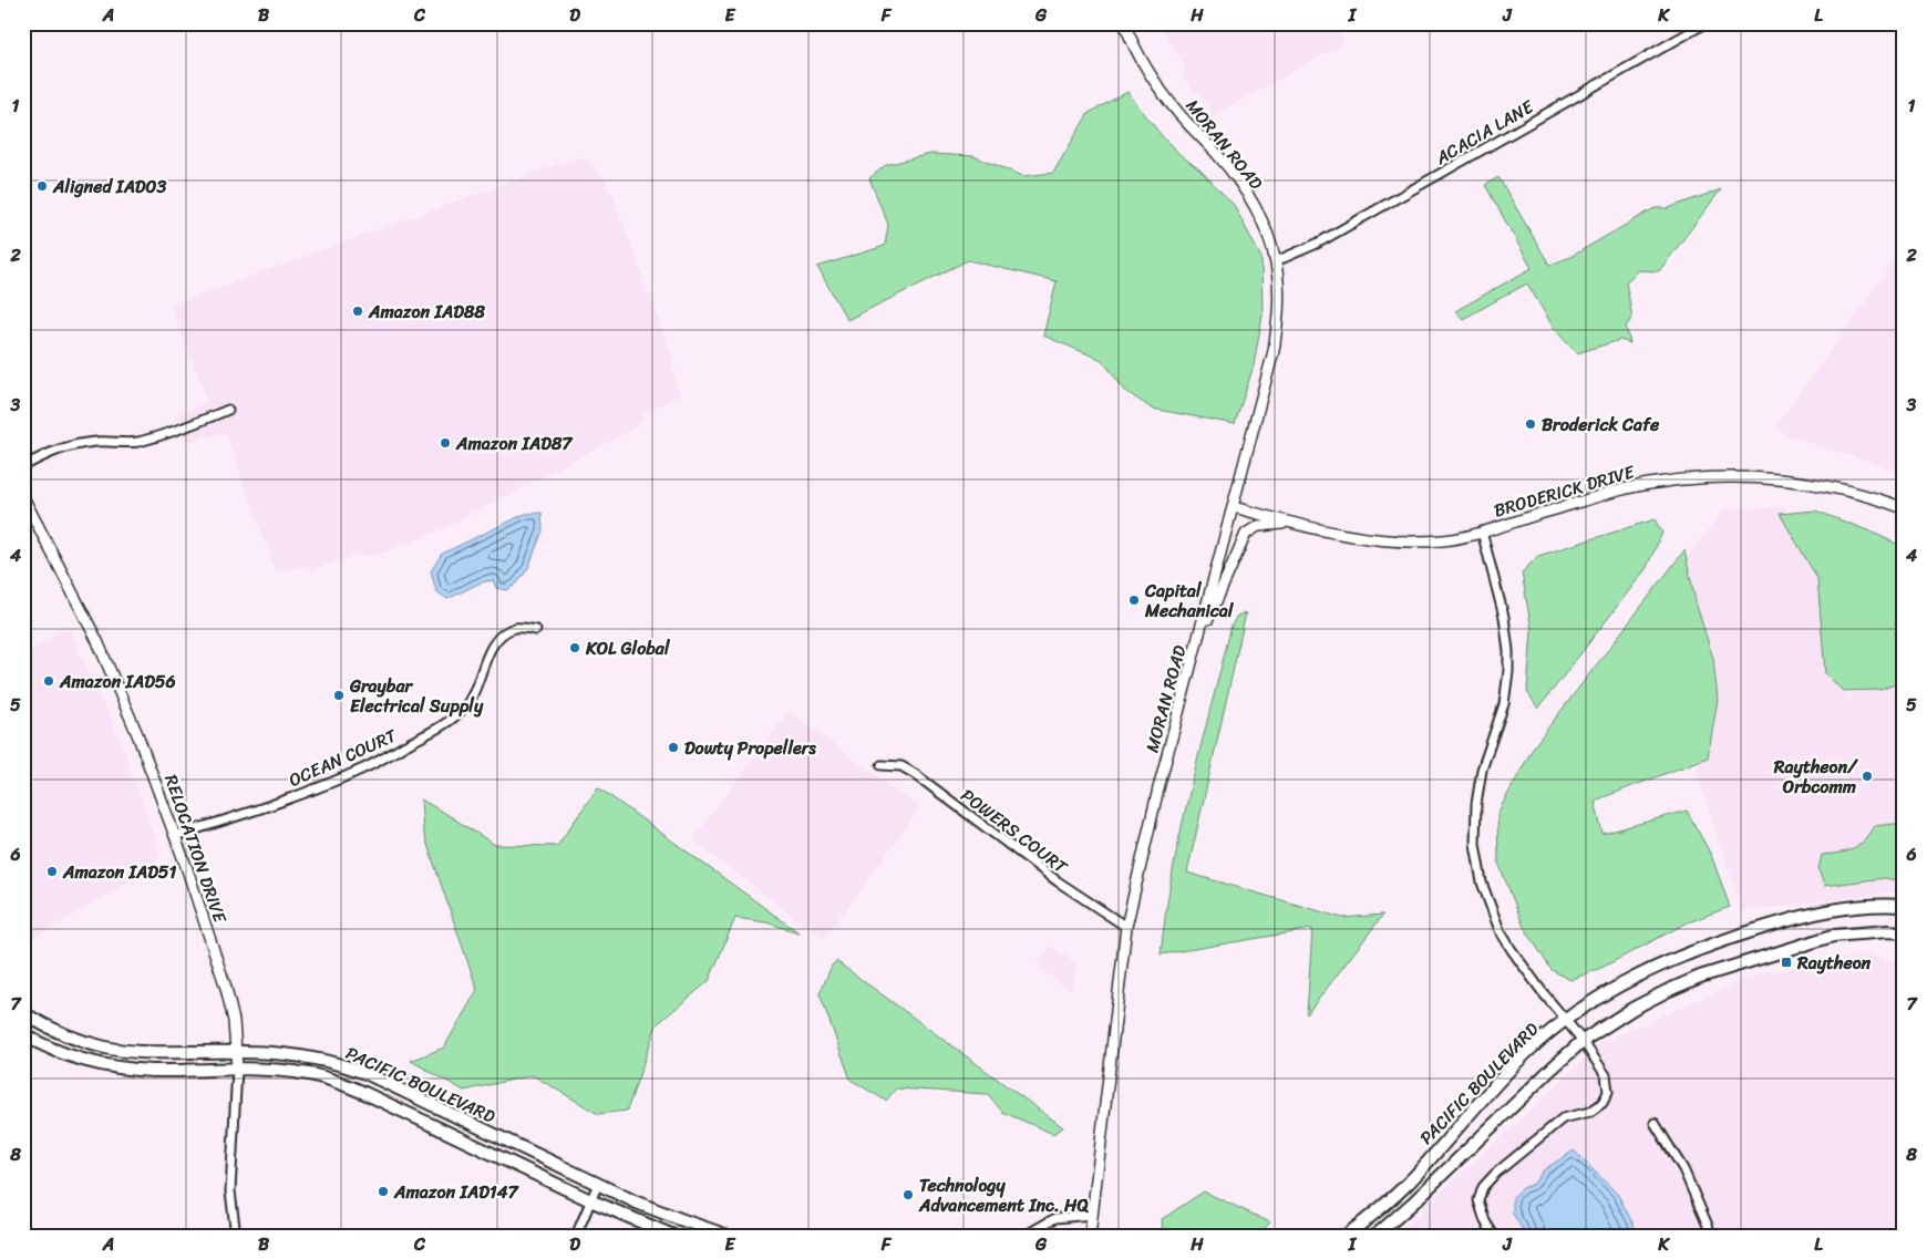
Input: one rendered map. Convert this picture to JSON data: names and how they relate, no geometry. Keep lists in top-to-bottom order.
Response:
{
  "streets": {
    "main road": ["PACIFIC BOULEVARD"],
    "street": [
      "ACACIA LANE",
      "MORAN ROAD",
      "BRODERICK DRIVE",
      "OCEAN COURT",
      "POWERS COURT",
      "RELOCATION DRIVE"
    ]
  },
  "crossings": [
    ["ACACIA LANE", "MORAN ROAD"],
    ["MORAN ROAD", "BRODERICK DRIVE"],
    ["MORAN ROAD", "POWERS COURT"],
    ["OCEAN COURT", "RELOCATION DRIVE"],
    ["RELOCATION DRIVE", "PACIFIC BOULEVARD"]
  ],
  "places": {
    "other": [
      "Aligned IAD03",
      "Amazon IAD88",
      "Broderick Cafe",
      "Amazon IAD87",
      "Capital Mechanical",
      "KOL Global",
      "Amazon IAD56",
      "Graybar Electrical Supply",
      "Dowty Propellers",
      "Raytheon/ Orbcomm",
      "Amazon IAD51",
      "Amazon IAD147",
      "Technology Advancement Inc. HQ"
    ],
    "transit": ["Raytheon"]
  },
  "grid": {
    "columns": [
      "A",
      "B",
      "C",
      "D",
      "E",
      "F",
      "G",
      "H",
      "I",
      "J",
      "K",
      "L"
    ],
    "rows": [
      "1",
      "2",
      "3",
      "4",
      "5",
      "6",
      "7",
      "8"
    ]
  }
}
